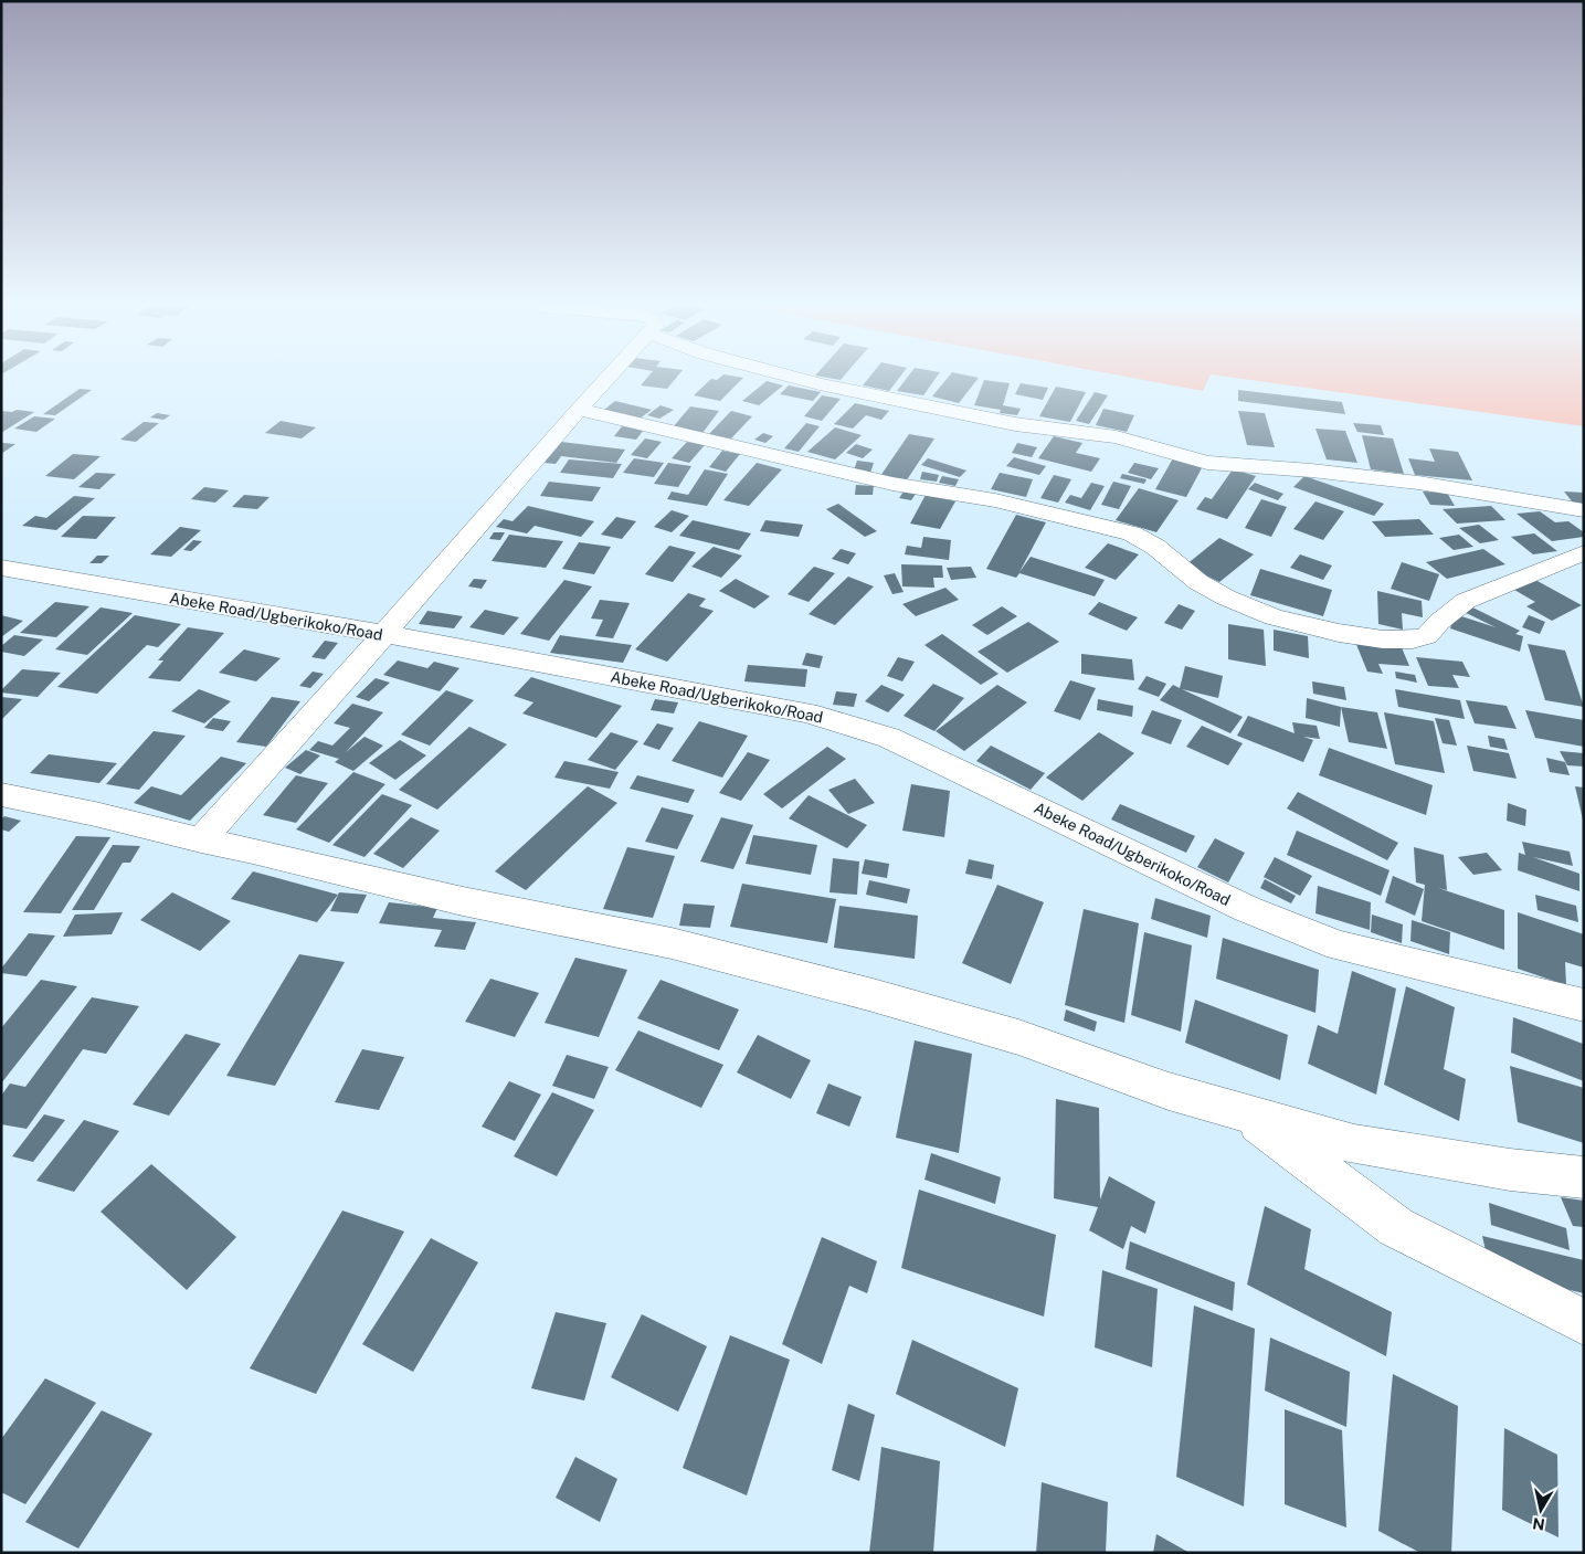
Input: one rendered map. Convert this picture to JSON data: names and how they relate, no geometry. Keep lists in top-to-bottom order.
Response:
{
  "streets": {
    "street": ["Abeke Road/Ugberikoko/Road"]
  },
  "north": "bottom"
}
